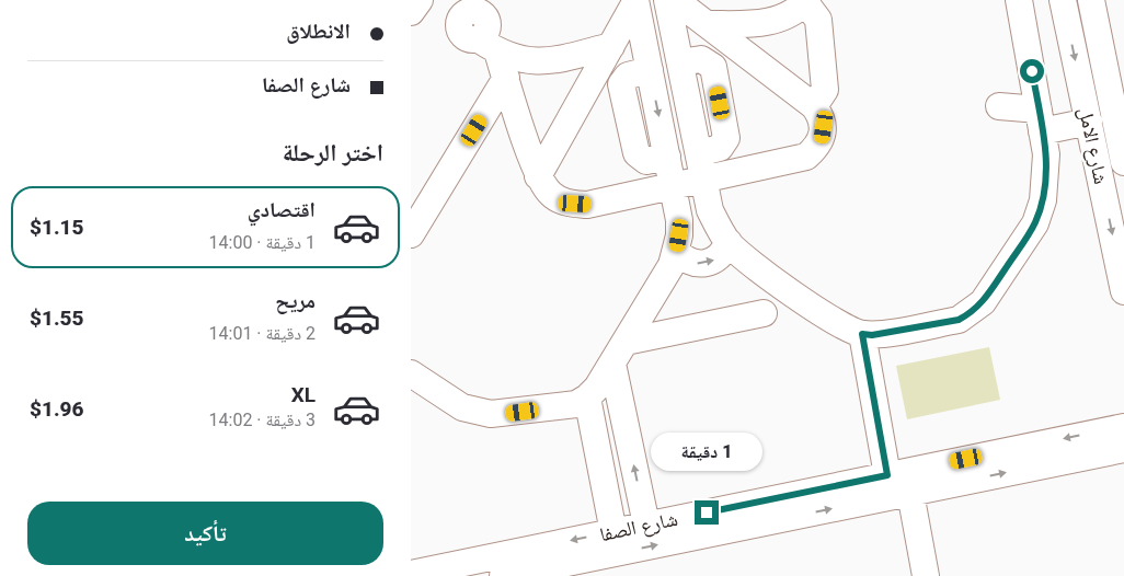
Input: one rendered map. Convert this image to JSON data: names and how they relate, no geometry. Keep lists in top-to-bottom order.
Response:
{
  "streets": {
    "street": ["شارع الامل", "شارع الصفا"]
  },
  "page": {
    "banner": ["الانطلاق", "شارع الصفا"],
    "heading": "اختر الرحلة",
    "list": [
      {
        "name": "اقتصادي",
        "note": "1 دقيقة · 14:00",
        "value": "$1.15"
      },
      {
        "name": "مريح",
        "note": "2 دقيقة · 14:01",
        "value": "$1.55"
      },
      {
        "name": "XL",
        "note": "3 دقيقة · 14:02",
        "value": "$1.96"
      }
    ],
    "bubble": "1 دقيقة",
    "buttons": "تأكيد"
  }
}
